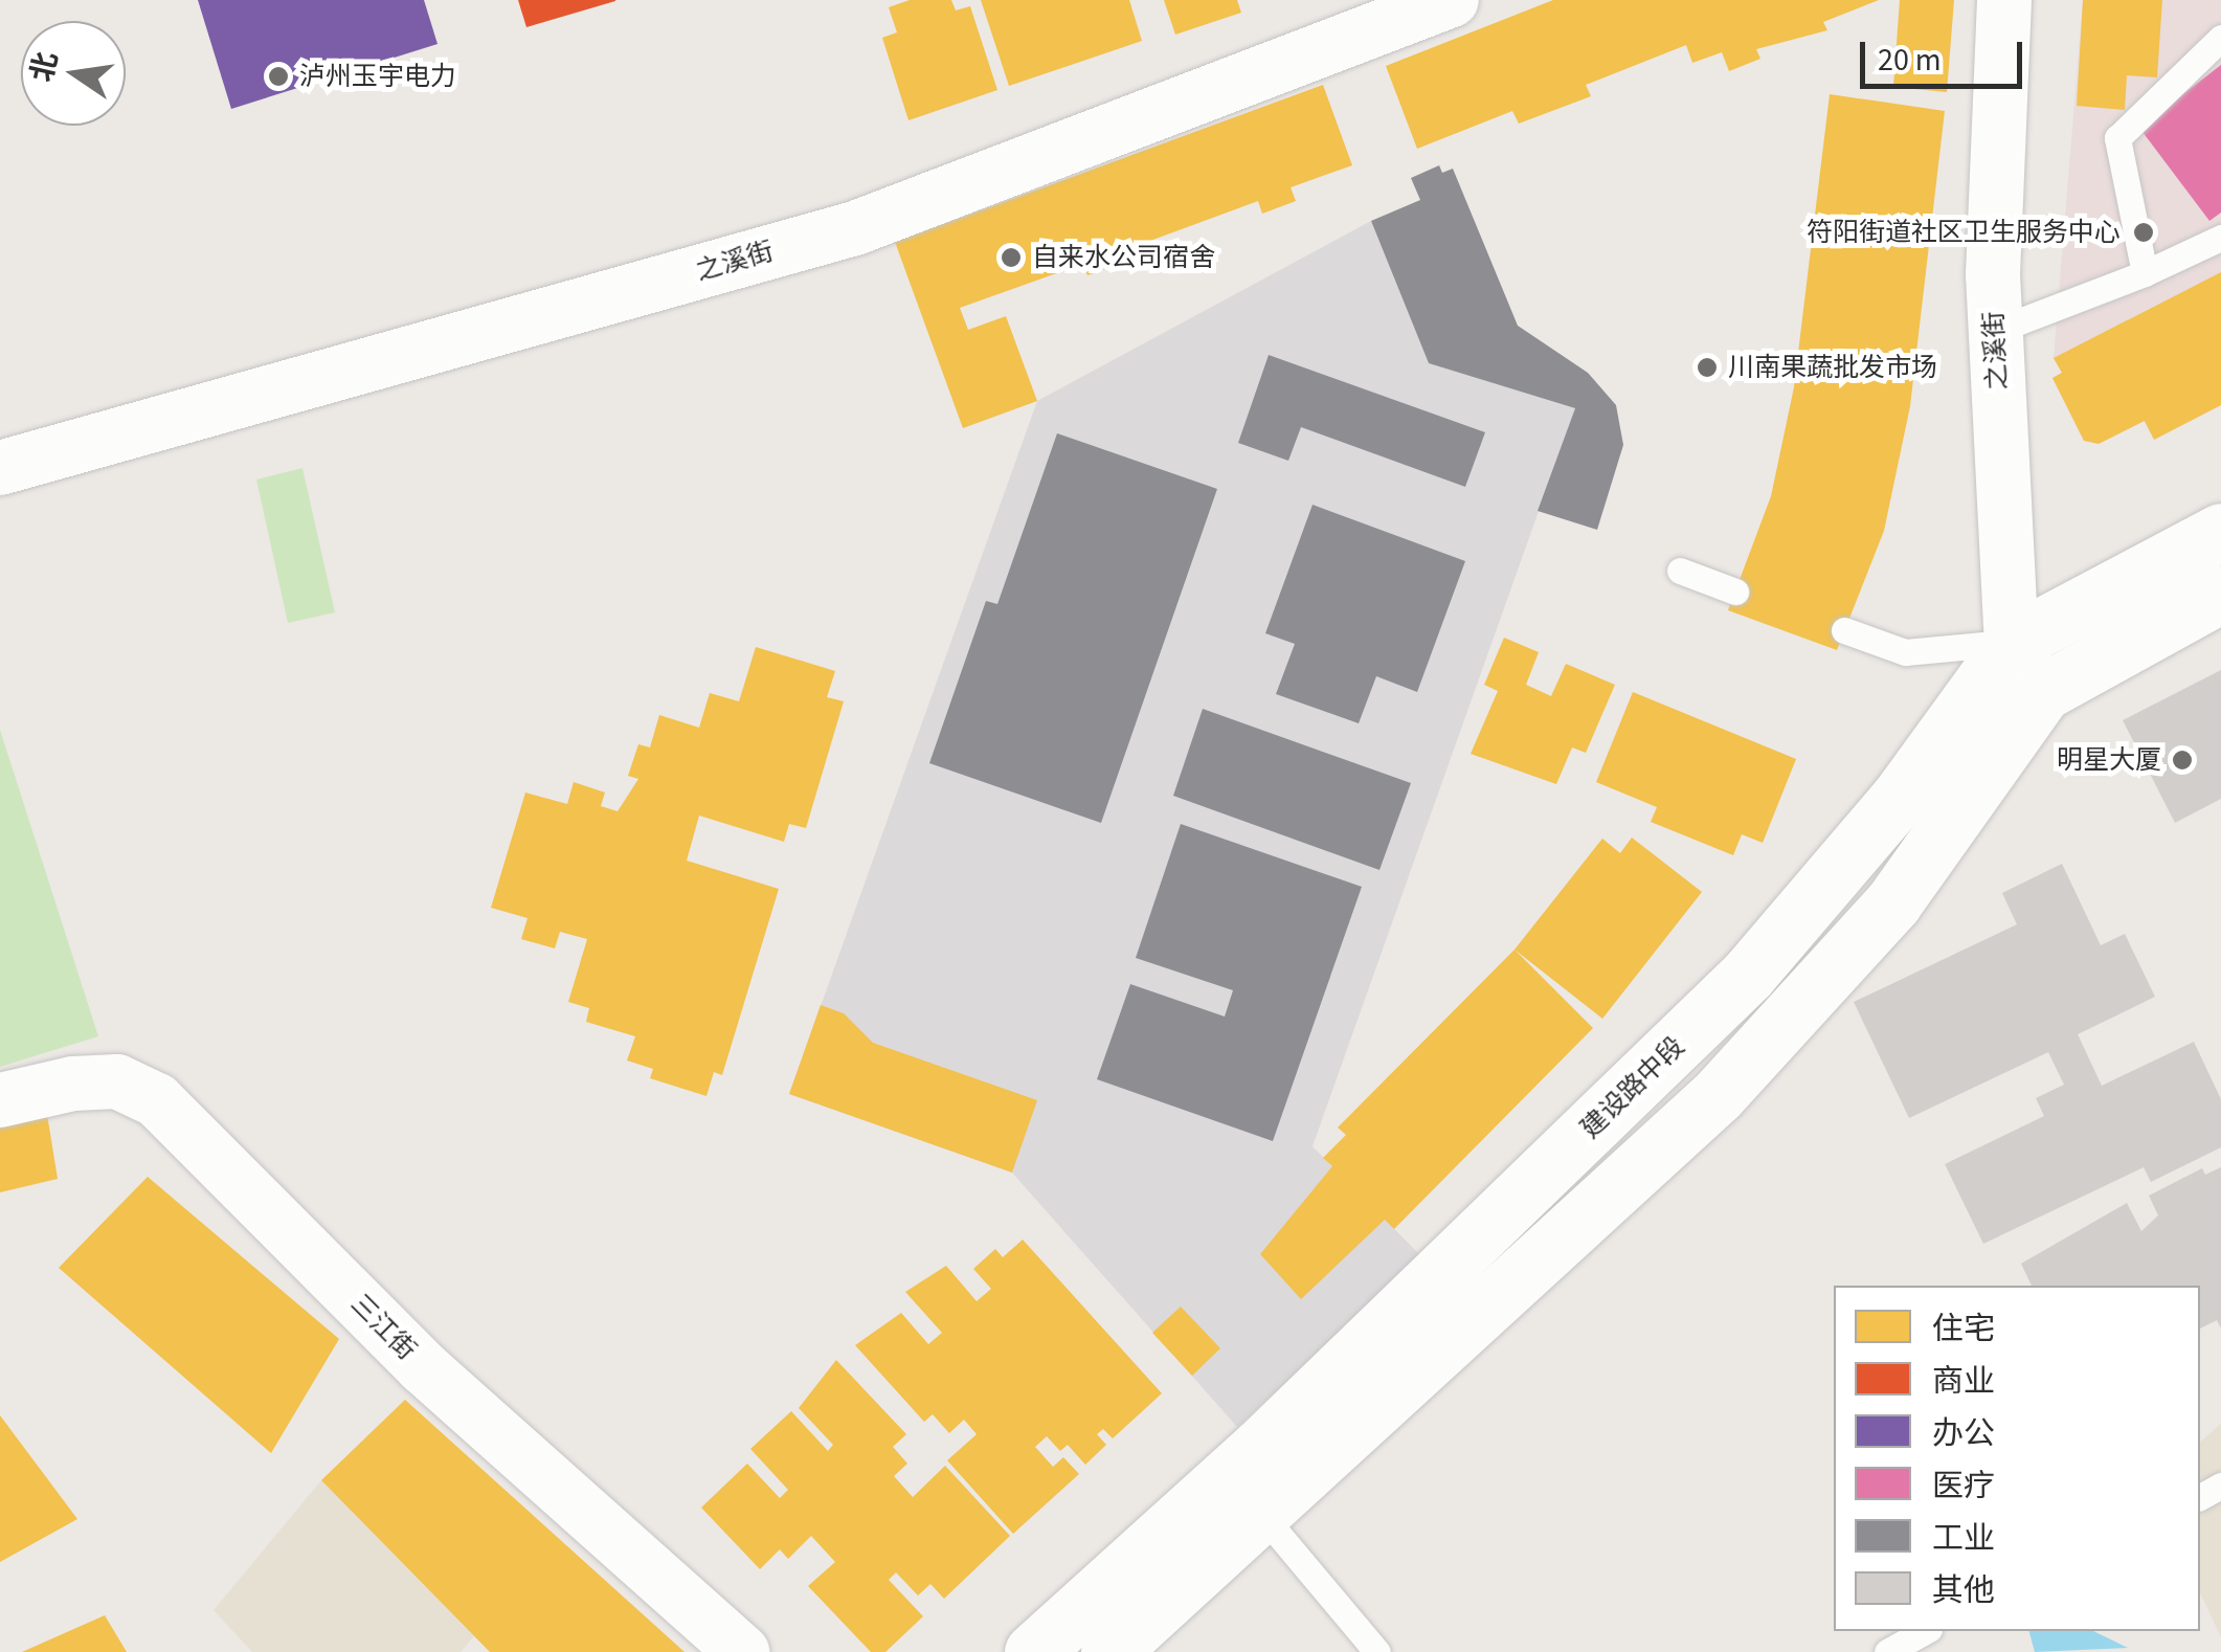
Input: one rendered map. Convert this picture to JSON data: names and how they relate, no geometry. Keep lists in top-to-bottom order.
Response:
{
  "streets": {
    "main road": ["建设路中段"],
    "street": ["之溪街", "三江街"]
  },
  "crossings": [
    ["之溪街", "建设路中段"]
  ],
  "places": [
    "泸州玉宇电力",
    "符阳街道社区卫生服务中心",
    "自来水公司宿舍",
    "川南果蔬批发市场",
    "明星大厦"
  ],
  "legend": [
    "住宅",
    "商业",
    "办公",
    "医疗",
    "工业",
    "其他"
  ],
  "scale_bar": "20 m",
  "north": "left"
}
